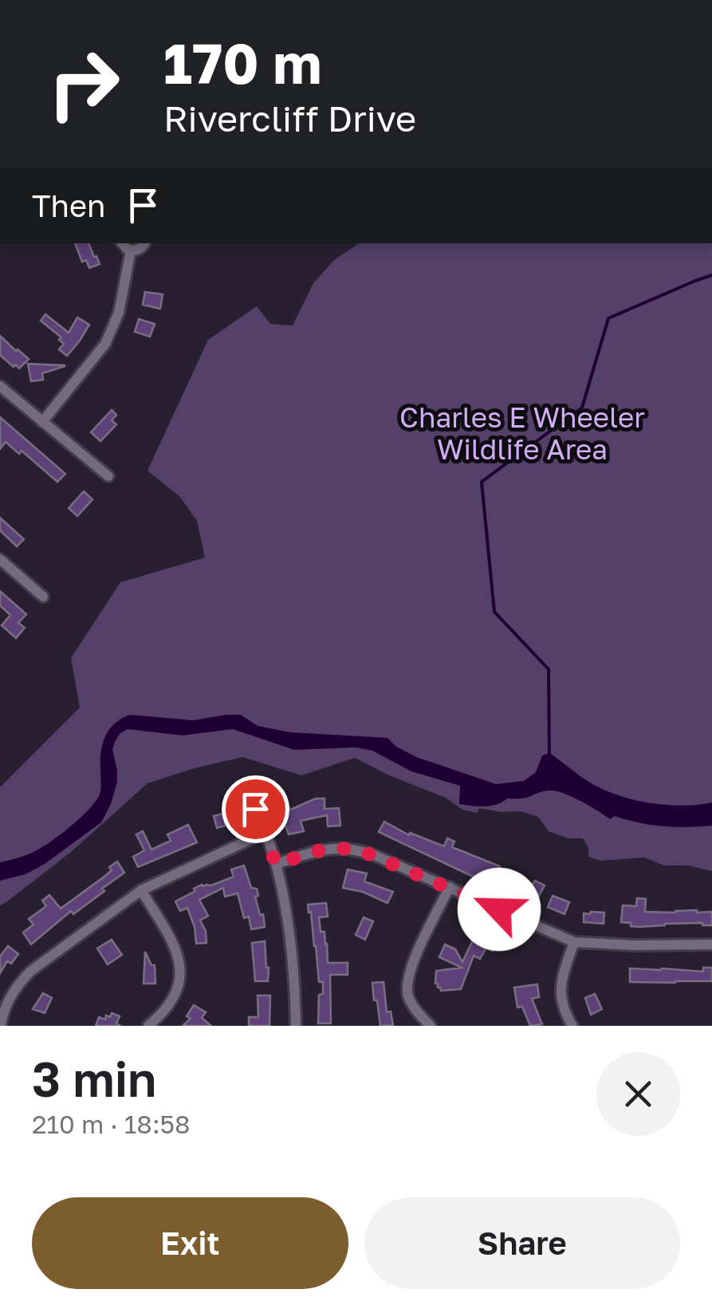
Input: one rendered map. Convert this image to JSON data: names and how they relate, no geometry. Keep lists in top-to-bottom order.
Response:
{
  "parks": ["Charles E Wheeler Wildlife Area"],
  "page": {
    "turn": ["170 m", "Rivercliff Drive"],
    "then": "Then",
    "heading": ["3 min", "210 m · 18:58"],
    "buttons": ["Exit", "Share"]
  }
}
